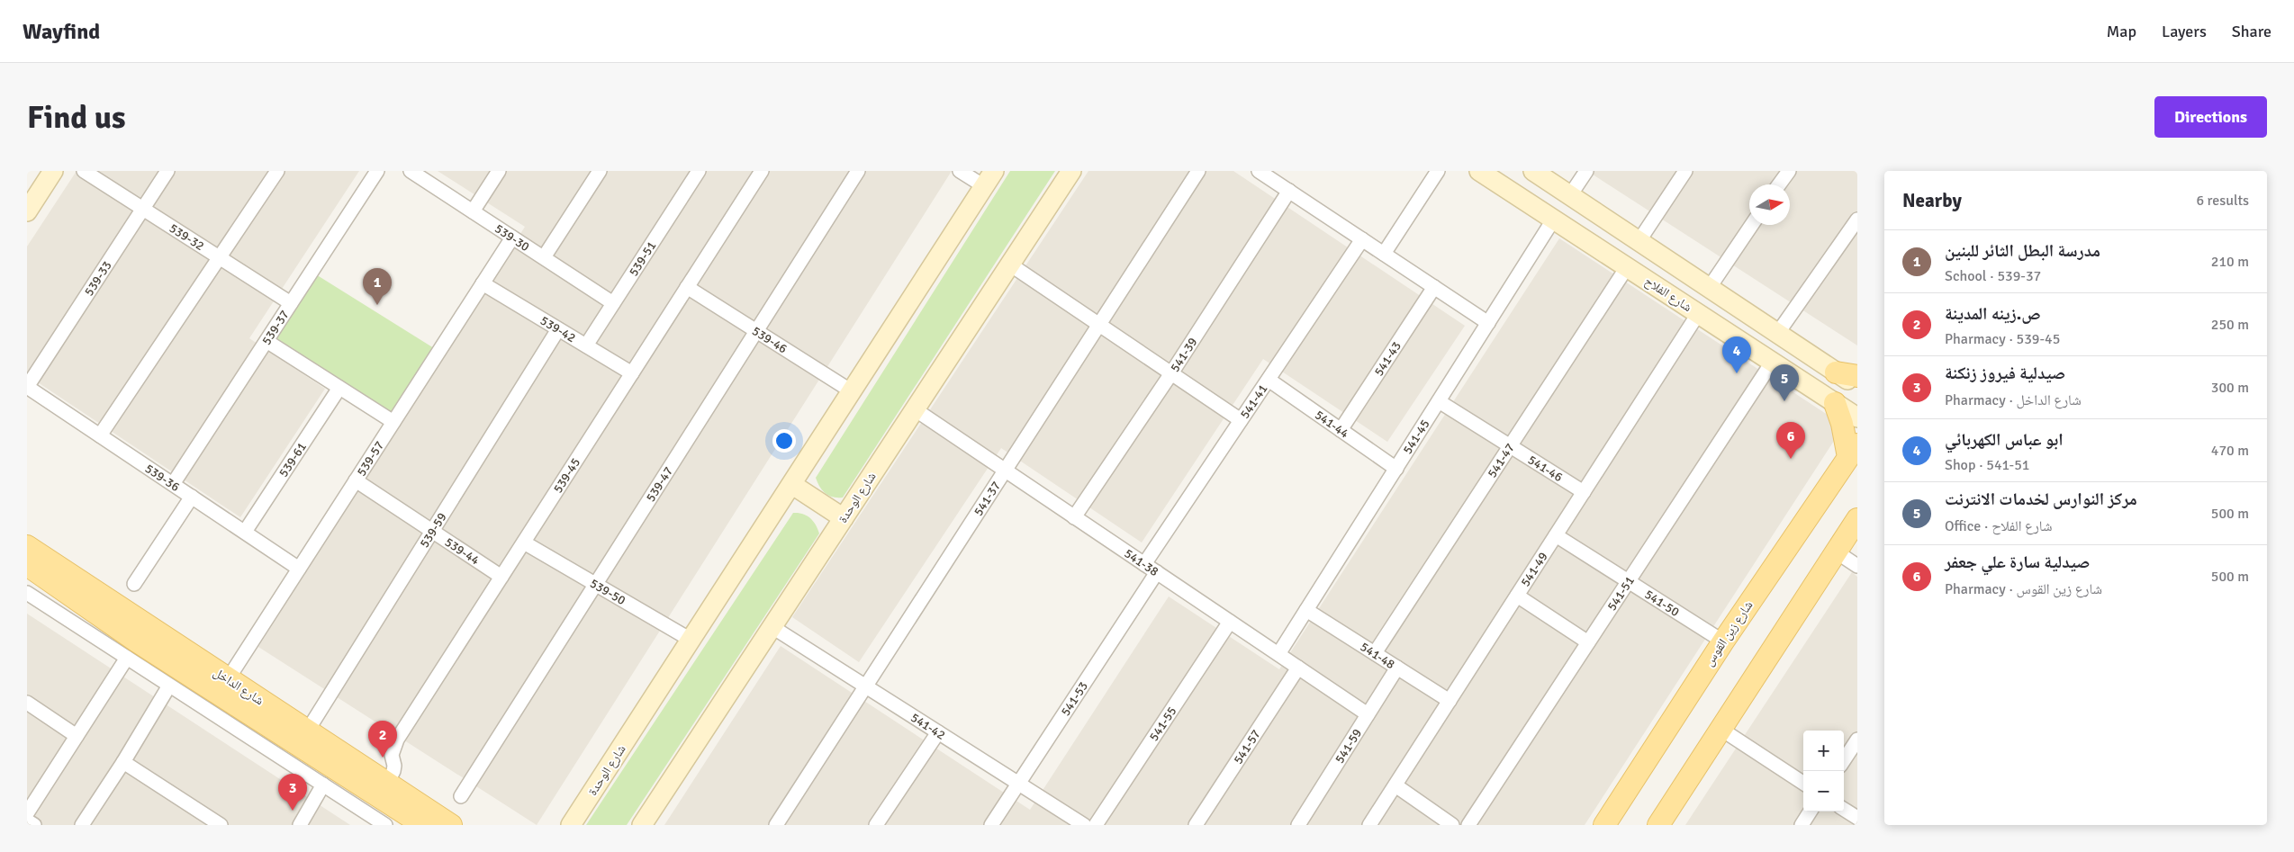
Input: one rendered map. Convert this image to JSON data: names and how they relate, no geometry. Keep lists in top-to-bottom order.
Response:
{
  "streets": {
    "main road": ["شارع زين القوس", "شارع الداخل"],
    "street": [
      "539-32",
      "539-30",
      "539-51",
      "539-33",
      "شارع الفلاح",
      "539-37",
      "539-42",
      "539-46",
      "541-39",
      "541-43",
      "541-41",
      "541-44",
      "541-45",
      "539-57",
      "539-61",
      "541-47",
      "541-46",
      "539-45",
      "539-36",
      "539-47",
      "شارع الوحدة",
      "541-37",
      "539-59",
      "539-44",
      "541-38",
      "541-49",
      "539-50",
      "541-51",
      "541-50",
      "541-48",
      "541-53",
      "541-55",
      "541-42",
      "541-57",
      "541-59"
    ]
  },
  "crossings": [
    ["539-32", "539-33"],
    ["539-32", "539-37"],
    ["539-30", "539-51"],
    ["539-30", "539-57"],
    ["539-51", "539-42"],
    ["539-33", "539-36"],
    ["شارع الفلاح", "541-45"],
    ["شارع الفلاح", "541-47"],
    ["شارع الفلاح", "541-49"],
    ["شارع الفلاح", "541-51"],
    ["539-37", "539-36"],
    ["539-42", "539-57"],
    ["539-42", "539-45"],
    ["539-42", "539-59"],
    ["539-46", "539-45"],
    ["539-46", "539-47"],
    ["539-46", "شارع الوحدة"],
    ["541-39", "541-38"],
    ["541-43", "541-44"],
    ["541-41", "541-44"],
    ["541-41", "541-38"],
    ["541-44", "541-45"],
    ["541-45", "541-46"],
    ["541-45", "541-38"],
    ["541-45", "541-48"],
    ["539-57", "539-36"],
    ["539-57", "539-44"],
    ["539-57", "شارع الداخل"],
    ["539-61", "539-36"],
    ["541-47", "541-46"],
    ["541-47", "541-48"],
    ["541-46", "541-49"],
    ["539-45", "539-44"],
    ["539-45", "539-50"],
    ["539-45", "شارع الداخل"],
    ["539-47", "539-50"],
    ["شارع الوحدة", "541-38"],
    ["شارع الوحدة", "539-50"],
    ["شارع الوحدة", "541-42"],
    ["541-37", "541-38"],
    ["541-37", "541-42"],
    ["539-59", "539-44"],
    ["539-59", "شارع الداخل"],
    ["541-38", "541-53"],
    ["541-38", "541-55"],
    ["541-38", "541-57"],
    ["541-38", "541-59"],
    ["541-49", "541-50"],
    ["541-49", "541-48"],
    ["541-51", "541-50"],
    ["541-50", "شارع زين القوس"],
    ["541-48", "541-59"],
    ["541-53", "541-42"]
  ],
  "north": "right",
  "page": {
    "header": "Wayfind",
    "nav": ["Map", "Layers", "Share"],
    "buttons": "Directions",
    "title": "Find us",
    "heading": ["Nearby", "6 results"],
    "list": [
      {
        "mark": "1",
        "name": "مدرسة البطل الثائر للبنين",
        "note": "School · 539-37",
        "value": "210 m"
      },
      {
        "mark": "2",
        "name": "ص.زينه المدينة",
        "note": "Pharmacy · 539-45",
        "value": "250 m"
      },
      {
        "mark": "3",
        "name": "صيدلية فيروز زنكنة",
        "note": "Pharmacy · شارع الداخل",
        "value": "300 m"
      },
      {
        "mark": "4",
        "name": "ابو عباس الكهربائي",
        "note": "Shop · 541-51",
        "value": "470 m"
      },
      {
        "mark": "5",
        "name": "مركز النوارس لخدمات الانترنت",
        "note": "Office · شارع الفلاح",
        "value": "500 m"
      },
      {
        "mark": "6",
        "name": "صيدلية سارة علي جعفر",
        "note": "Pharmacy · شارع زين القوس",
        "value": "500 m"
      }
    ],
    "pins": [
      "1",
      "4",
      "5",
      "6",
      "2",
      "3"
    ],
    "map_buttons": ["+", "−"]
  }
}
